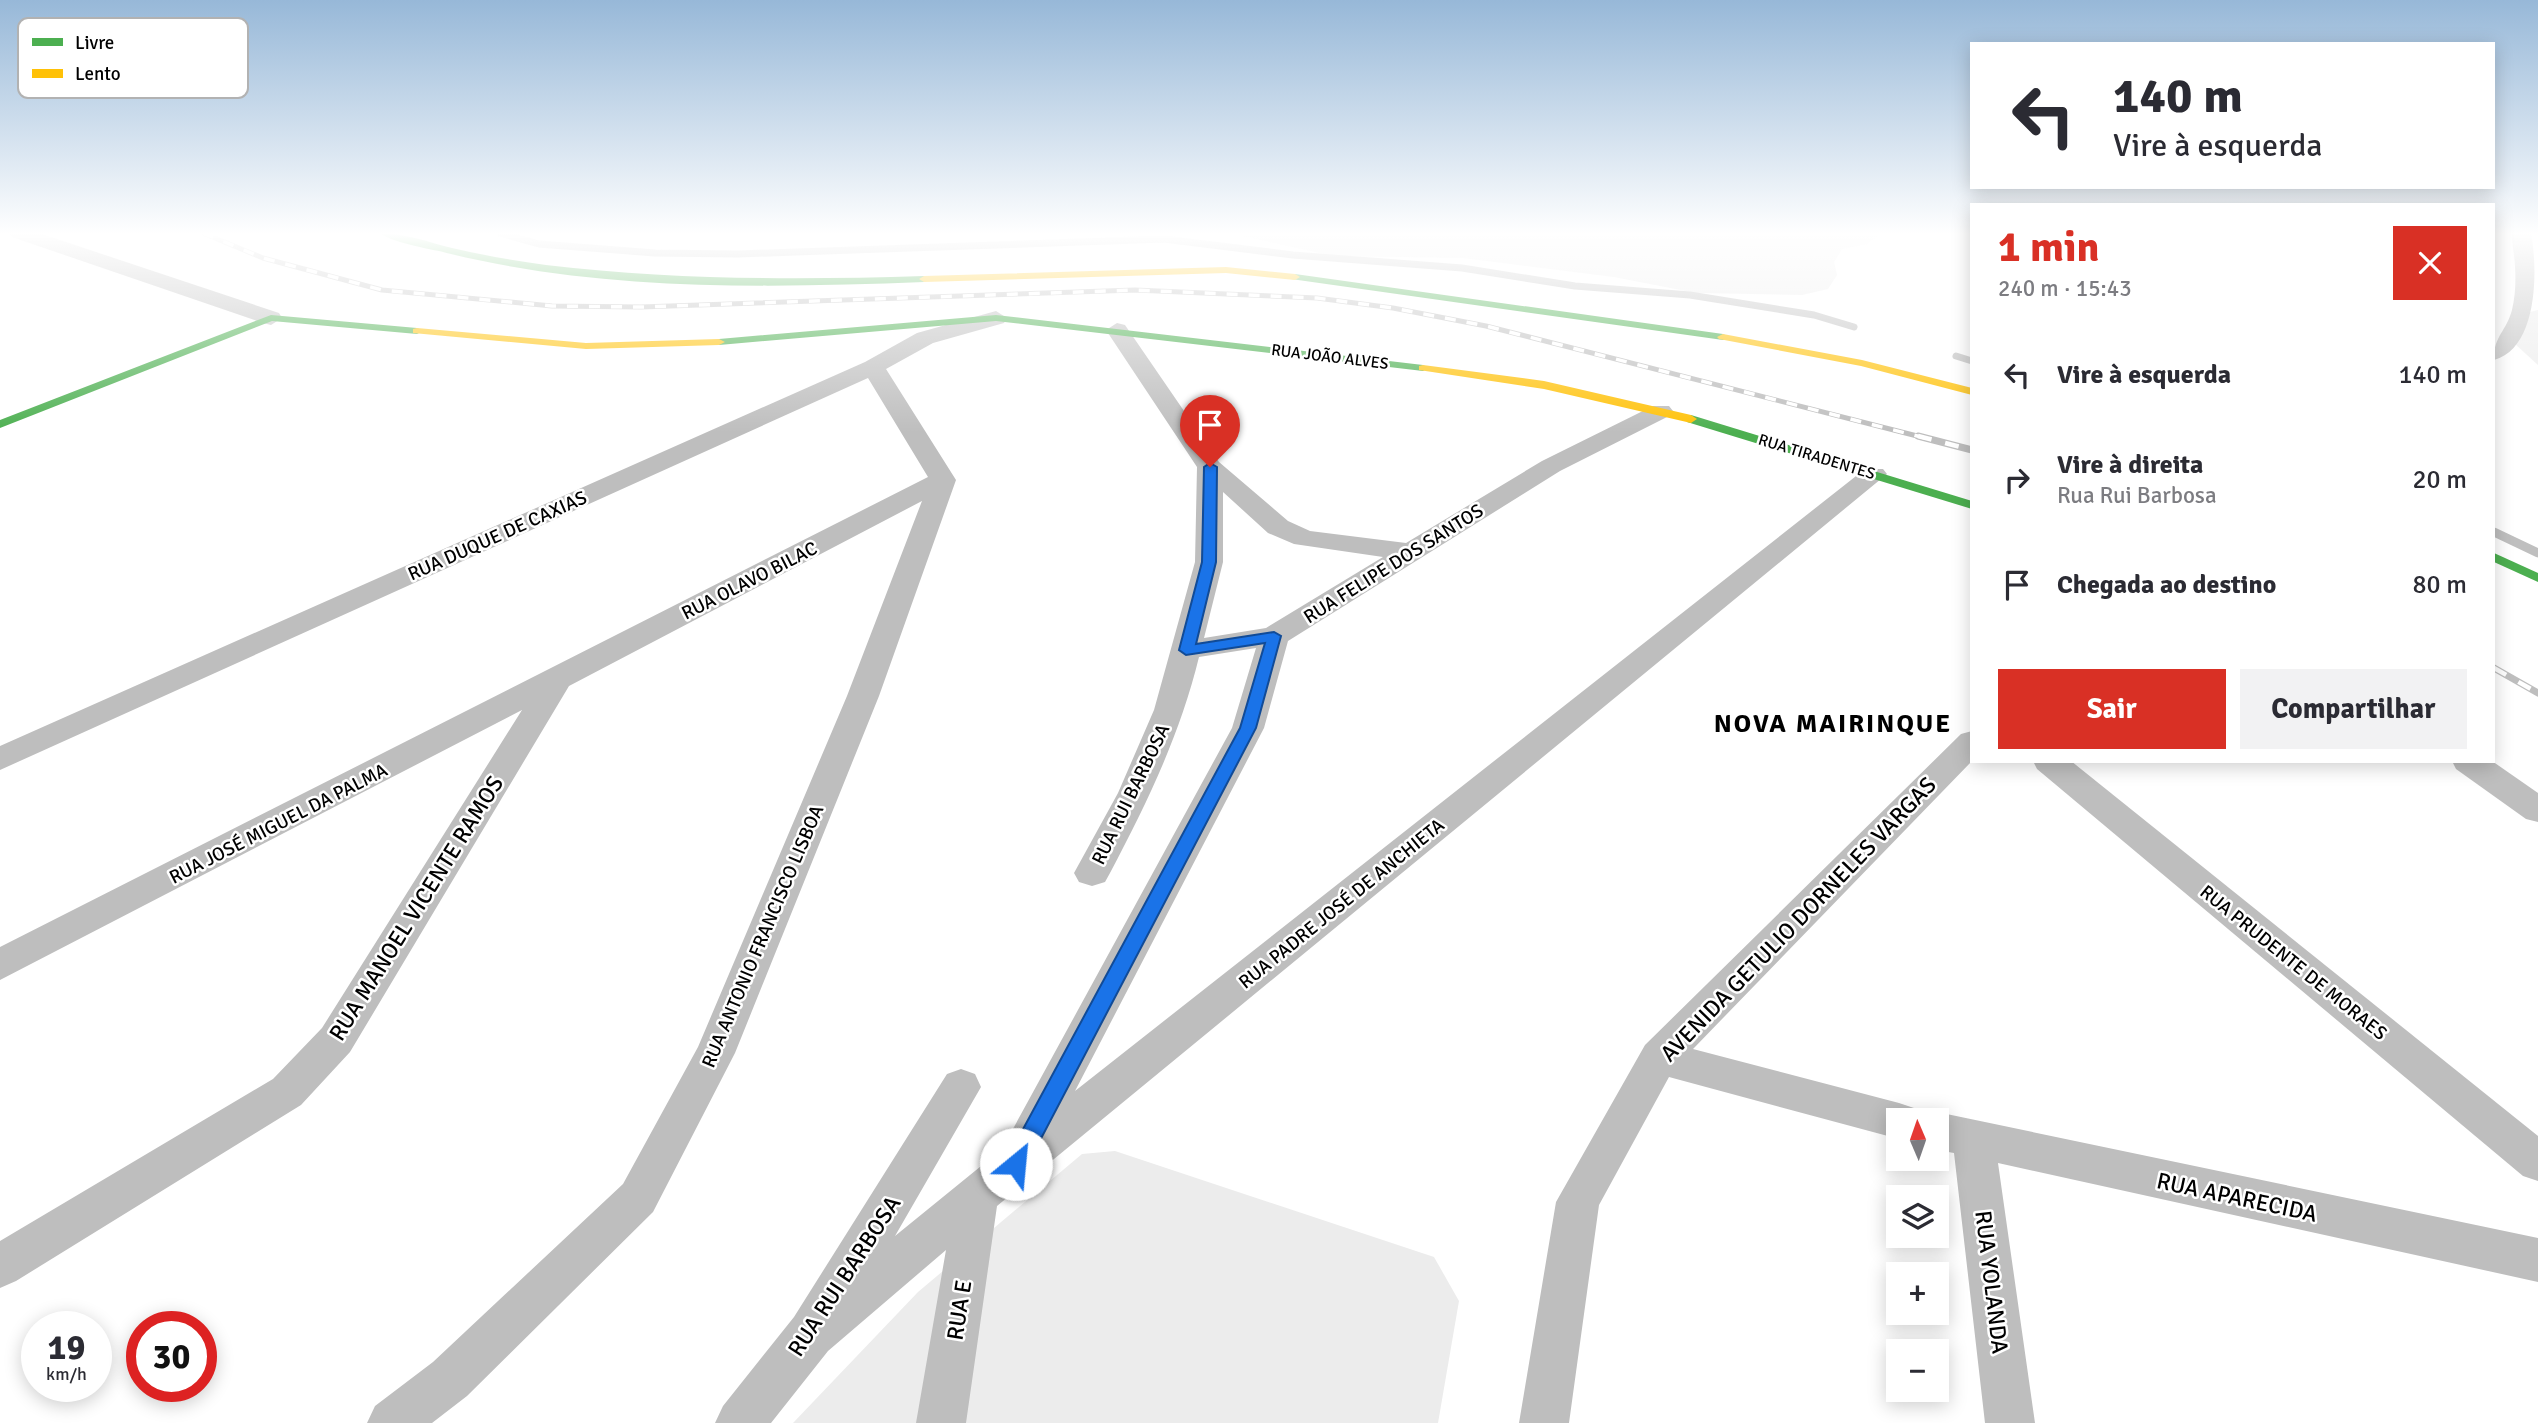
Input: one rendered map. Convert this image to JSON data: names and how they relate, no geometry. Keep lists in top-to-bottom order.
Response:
{
  "streets": {
    "main road": ["RUA JOÃO ALVES", "RUA TIRADENTES"],
    "street": [
      "RUA DUQUE DE CAXIAS",
      "RUA FELIPE DOS SANTOS",
      "RUA OLAVO BILAC",
      "RUA RUI BARBOSA",
      "RUA JOSÉ MIGUEL DA PALMA",
      "RUA PADRE JOSÉ DE ANCHIETA",
      "RUA MANOEL VICENTE RAMOS",
      "AVENIDA GETULIO DORNELES VARGAS",
      "RUA ANTONIO FRANCISCO LISBOA",
      "RUA PRUDENTE DE MORAES",
      "RUA APARECIDA",
      "RUA YOLANDA",
      "RUA E"
    ]
  },
  "crossings": [
    ["RUA JOÃO ALVES", "RUA TIRADENTES"],
    ["RUA JOÃO ALVES", "RUA DUQUE DE CAXIAS"],
    ["RUA JOÃO ALVES", "RUA FELIPE DOS SANTOS"],
    ["RUA TIRADENTES", "RUA FELIPE DOS SANTOS"],
    ["RUA TIRADENTES", "RUA PADRE JOSÉ DE ANCHIETA"],
    ["RUA OLAVO BILAC", "RUA JOSÉ MIGUEL DA PALMA"],
    ["RUA OLAVO BILAC", "RUA MANOEL VICENTE RAMOS"],
    ["RUA OLAVO BILAC", "RUA ANTONIO FRANCISCO LISBOA"],
    ["RUA RUI BARBOSA", "RUA PADRE JOSÉ DE ANCHIETA"],
    ["RUA JOSÉ MIGUEL DA PALMA", "RUA MANOEL VICENTE RAMOS"],
    ["RUA PADRE JOSÉ DE ANCHIETA", "RUA E"],
    ["RUA APARECIDA", "RUA YOLANDA"]
  ],
  "districts": ["NOVA MAIRINQUE"],
  "legend": ["Livre", "Lento"],
  "north": "top",
  "page": {
    "turn": ["140 m", "Vire à esquerda"],
    "heading": ["1 min", "240 m · 15:43"],
    "list": [
      {
        "name": "Vire à esquerda",
        "value": "140 m"
      },
      {
        "name": "Vire à direita",
        "note": "Rua Rui Barbosa",
        "value": "20 m"
      },
      {
        "name": "Chegada ao destino",
        "value": "80 m"
      }
    ],
    "buttons": ["Sair", "Compartilhar"],
    "map_buttons": ["+", "−"],
    "speed": "19 km/h",
    "limit": "30"
  }
}
